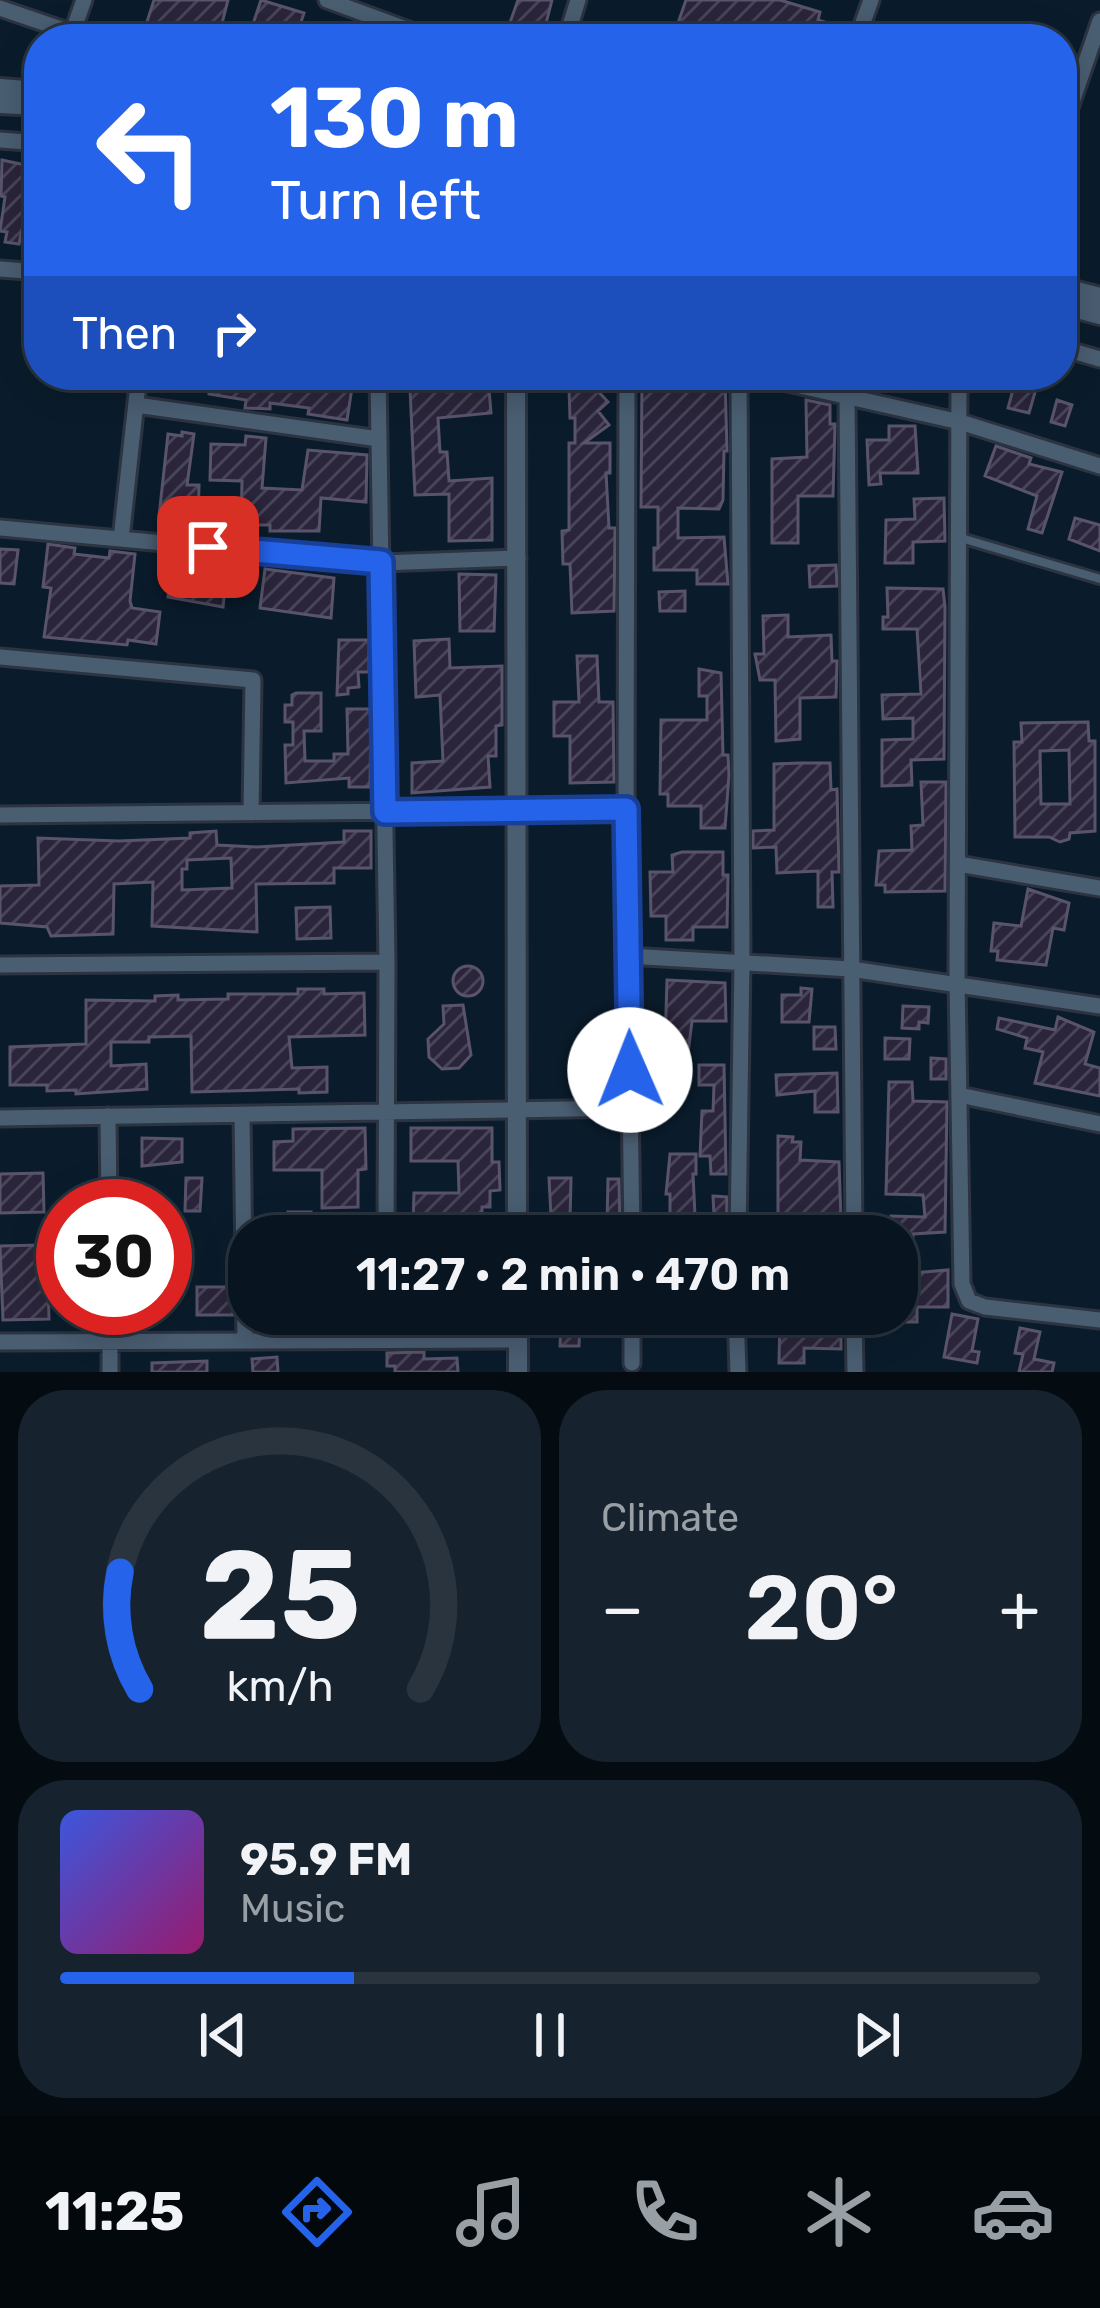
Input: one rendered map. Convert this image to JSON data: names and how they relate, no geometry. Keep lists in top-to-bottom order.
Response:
{
  "page": {
    "turn": ["130 m", "Turn left"],
    "then": "Then",
    "limit": "30",
    "trip": "11:27 · 2 min · 470 m",
    "tile": "Climate",
    "heat": ["−", "20°", "+"],
    "song": ["95.9 FM", "Music"],
    "tabs": "11:25",
    "gauge": ["25", "km/h"]
  }
}
